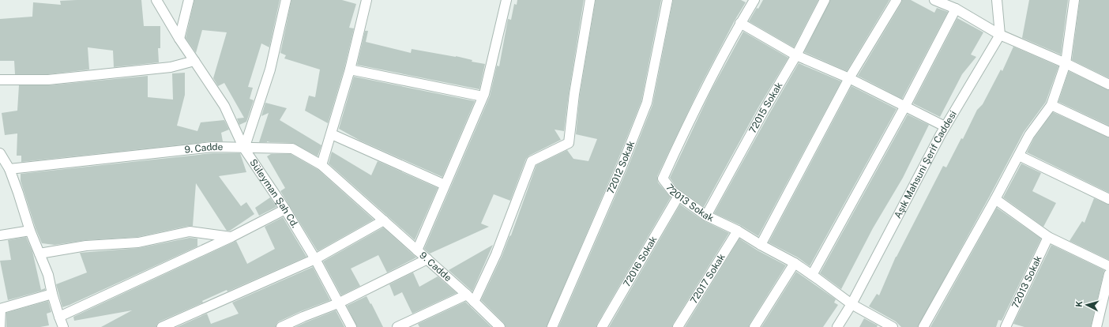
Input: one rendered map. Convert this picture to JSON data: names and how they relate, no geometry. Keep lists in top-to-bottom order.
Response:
{
  "streets": {
    "street": [
      "72015 Sokak",
      "9. Cadde",
      "Aşık Mahsuni Şerif Caddesi",
      "72012 Sokak",
      "Süleyman Şah Cd.",
      "72013 Sokak",
      "72016 Sokak",
      "72017 Sokak"
    ]
  },
  "crossings": [
    ["72015 Sokak", "72013 Sokak"],
    ["9. Cadde", "Süleyman Şah Cd."],
    ["Aşık Mahsuni Şerif Caddesi", "72013 Sokak"],
    ["72013 Sokak", "72016 Sokak"],
    ["72013 Sokak", "72017 Sokak"]
  ],
  "north": "left"
}
